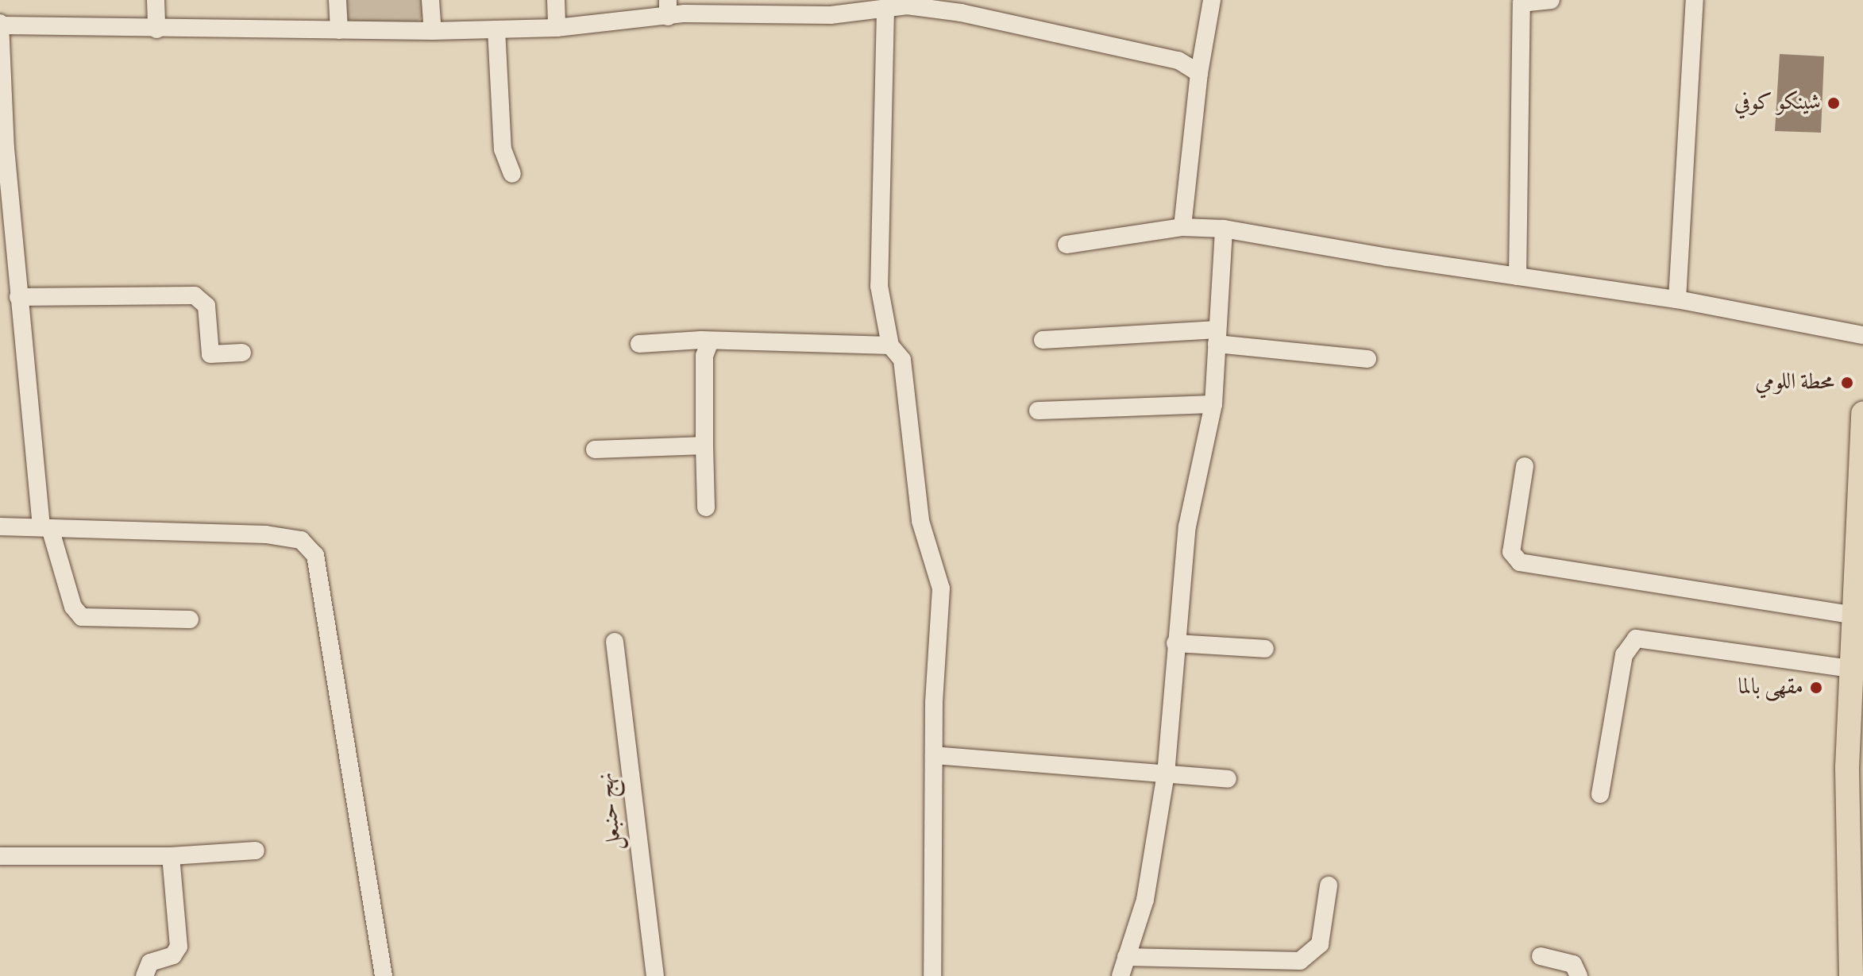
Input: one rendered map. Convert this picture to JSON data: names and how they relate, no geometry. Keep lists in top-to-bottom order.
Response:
{
  "streets": {
    "street": ["نهج حنبعل"]
  },
  "places": ["شينكو كوفي", "محطة اللومي", "مقهى بالما"]
}
